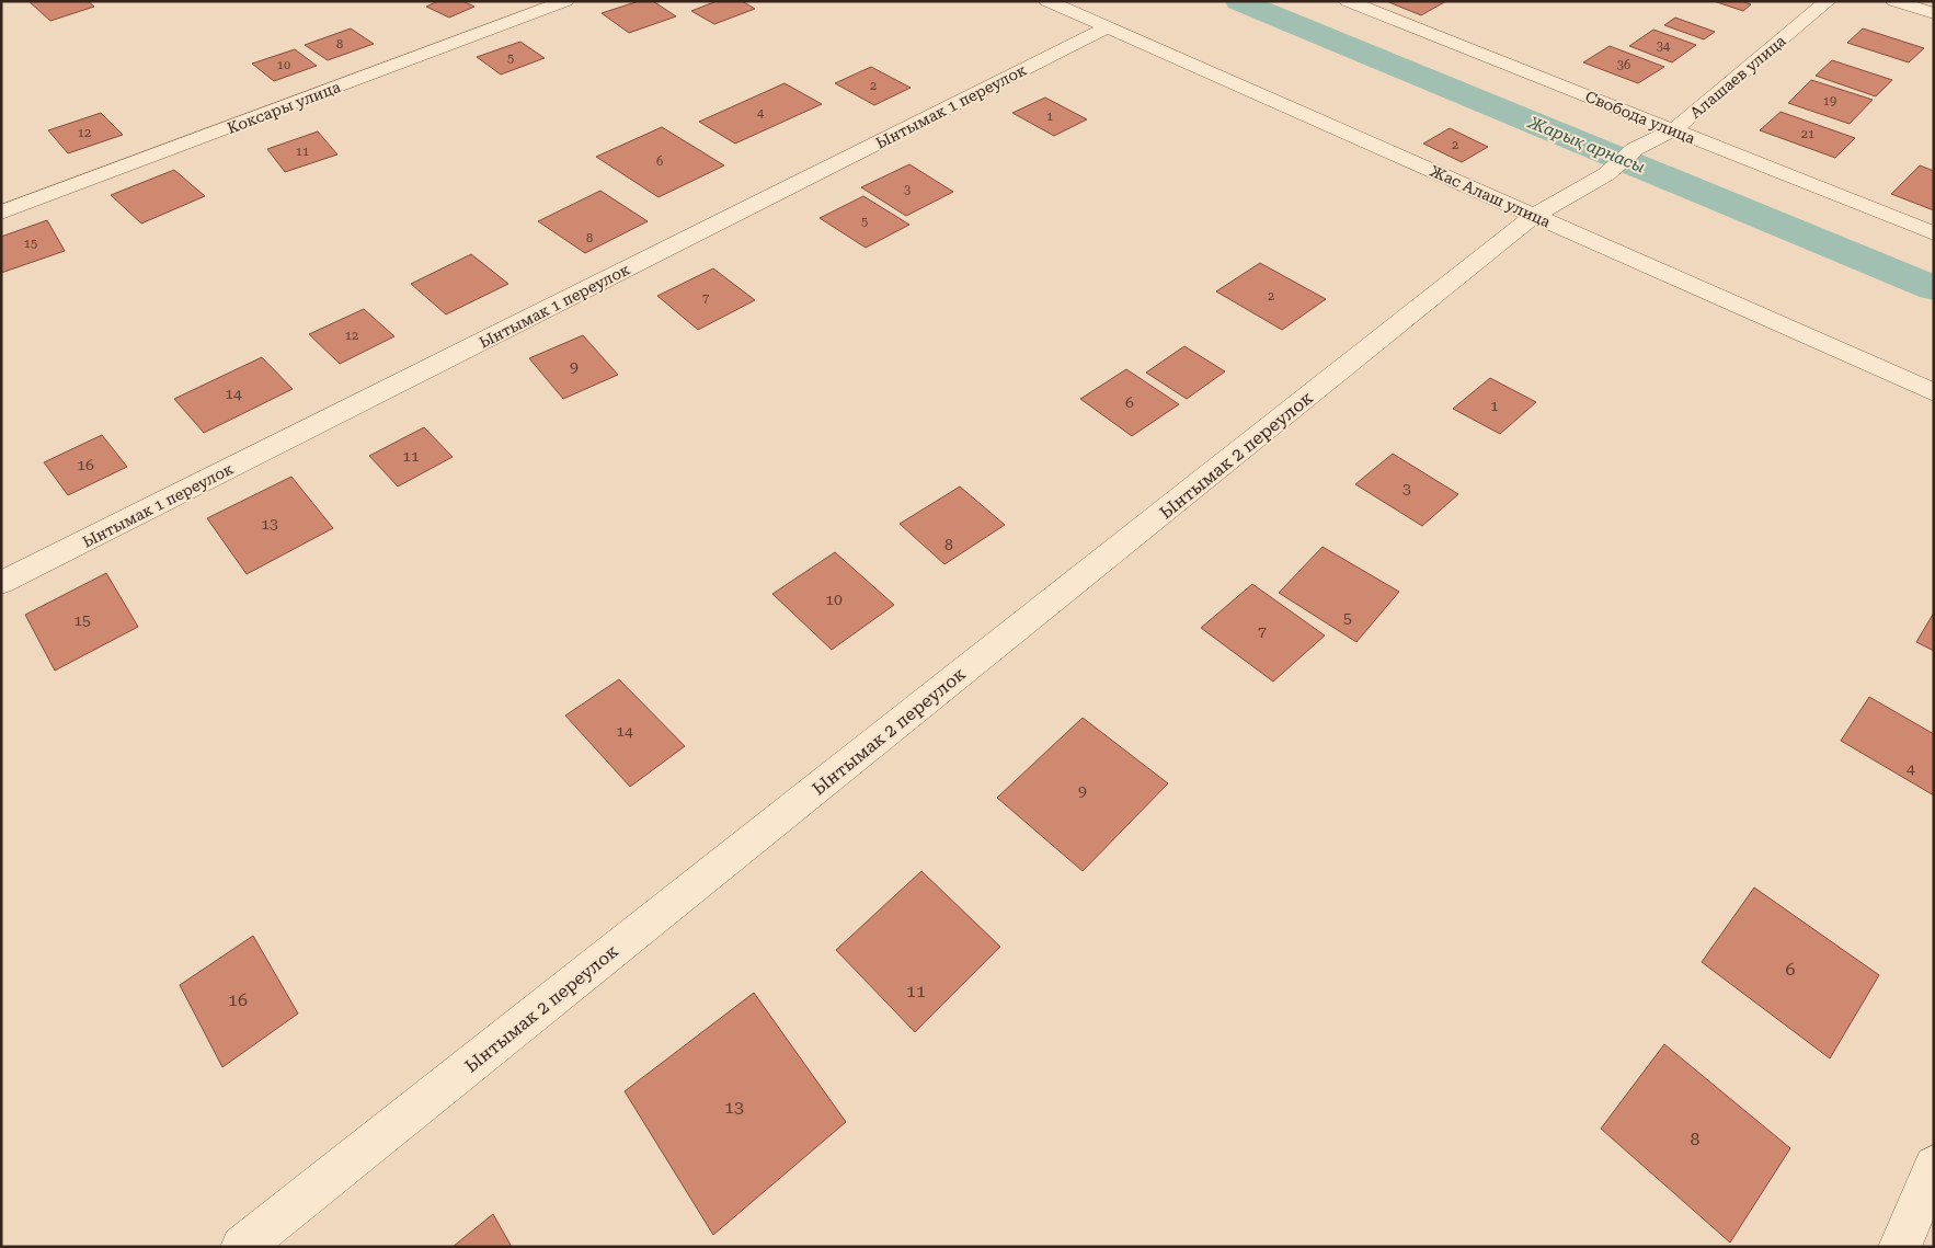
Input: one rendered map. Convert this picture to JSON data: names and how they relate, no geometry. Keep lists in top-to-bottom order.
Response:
{
  "streets": {
    "street": [
      "Алашаев улица",
      "Ынтымак 1 переулок",
      "Коксары улица",
      "Свобода улица",
      "Жас Алаш улица",
      "Ынтымак 2 переулок"
    ]
  },
  "crossings": [
    ["Алашаев улица", "Свобода улица"],
    ["Алашаев улица", "Жас Алаш улица"],
    ["Алашаев улица", "Ынтымак 2 переулок"],
    ["Ынтымак 1 переулок", "Жас Алаш улица"],
    ["Жас Алаш улица", "Ынтымак 2 переулок"]
  ],
  "water": ["Жарық арнасы"],
  "house_numbers": [
    "8",
    "34",
    "5",
    "10",
    "36",
    "2",
    "19",
    "4",
    "1",
    "12",
    "21",
    "2",
    "11",
    "6",
    "3",
    "5",
    "8",
    "15",
    "2",
    "7",
    "12",
    "9",
    "14",
    "6",
    "1",
    "11",
    "16",
    "3",
    "13",
    "8",
    "10",
    "5",
    "15",
    "7",
    "14",
    "4",
    "9",
    "6",
    "11",
    "16",
    "13",
    "8"
  ]
}
